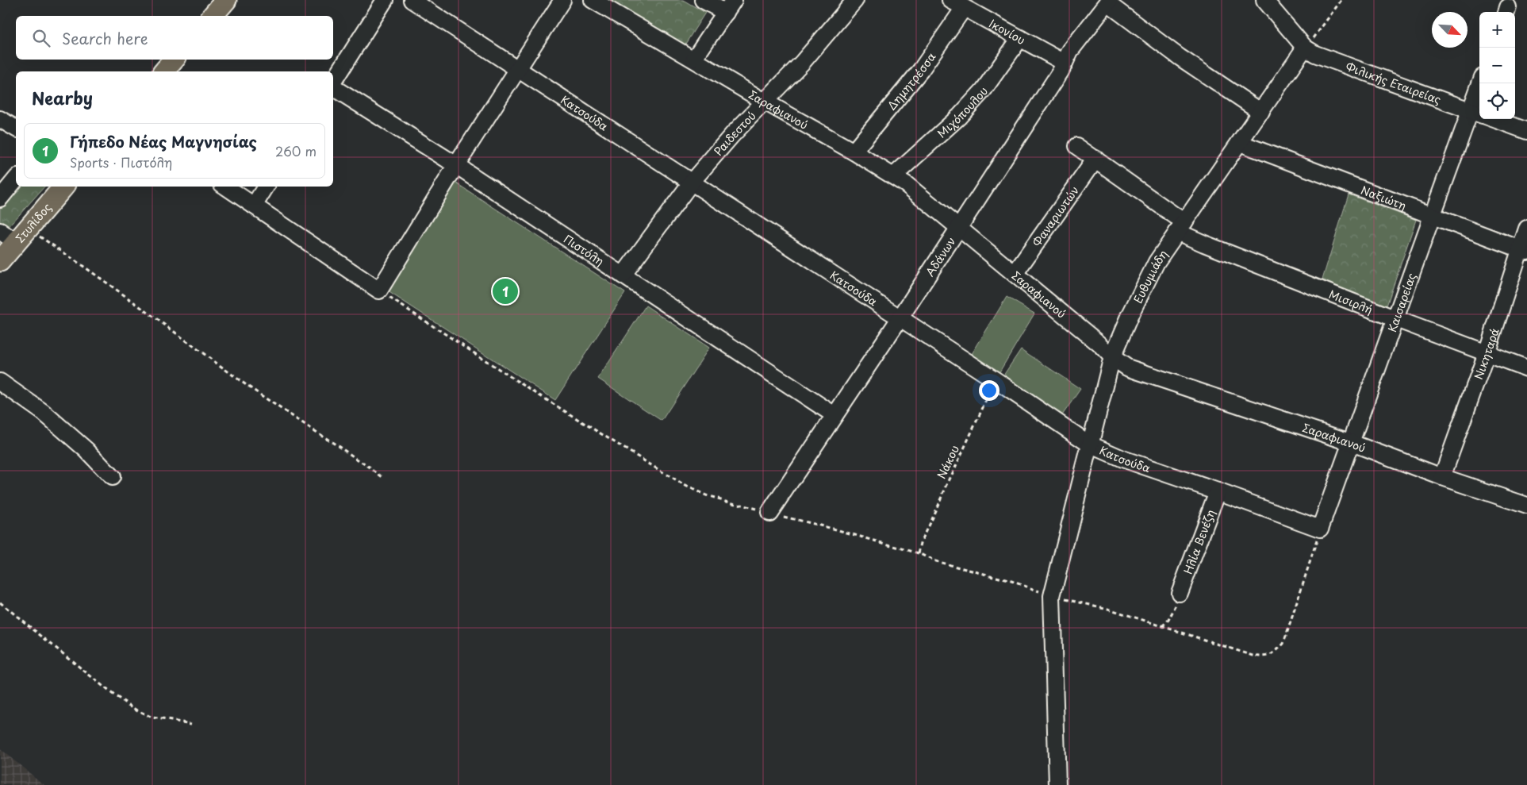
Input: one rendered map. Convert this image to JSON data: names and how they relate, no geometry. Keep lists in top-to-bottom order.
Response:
{
  "streets": {
    "main road": ["Στυλίδος"],
    "street": [
      "Ικονίου",
      "Δημητρέσσα",
      "Φιλικής Εταιρείας",
      "Σαραφιανού",
      "Μιχόπουλου",
      "Κατσούδα",
      "Ραιδεστού",
      "Ναξιώτη",
      "Φαναριωτών",
      "Πιστόλη",
      "Αδάνων",
      "Ευθυμιάδη",
      "Μισιρλή",
      "Καισαρείας",
      "Νικηταρά",
      "Ηλία Βενέζη"
    ],
    "path": ["Νάκου"]
  },
  "crossings": [
    ["Ικονίου", "Δημητρέσσα"],
    ["Ικονίου", "Μιχόπουλου"],
    ["Ικονίου", "Αδάνων"],
    ["Δημητρέσσα", "Σαραφιανού"],
    ["Φιλικής Εταιρείας", "Ευθυμιάδη"],
    ["Φιλικής Εταιρείας", "Καισαρείας"],
    ["Σαραφιανού", "Μιχόπουλου"],
    ["Σαραφιανού", "Ραιδεστού"],
    ["Σαραφιανού", "Φαναριωτών"],
    ["Σαραφιανού", "Αδάνων"],
    ["Σαραφιανού", "Ευθυμιάδη"],
    ["Σαραφιανού", "Καισαρείας"],
    ["Σαραφιανού", "Νικηταρά"],
    ["Κατσούδα", "Ραιδεστού"],
    ["Κατσούδα", "Αδάνων"],
    ["Κατσούδα", "Ευθυμιάδη"],
    ["Κατσούδα", "Καισαρείας"],
    ["Κατσούδα", "Νάκου"],
    ["Κατσούδα", "Ηλία Βενέζη"],
    ["Ραιδεστού", "Πιστόλη"],
    ["Ναξιώτη", "Ευθυμιάδη"],
    ["Ναξιώτη", "Καισαρείας"],
    ["Ναξιώτη", "Νικηταρά"],
    ["Φαναριωτών", "Μισιρλή"],
    ["Πιστόλη", "Αδάνων"],
    ["Ευθυμιάδη", "Μισιρλή"],
    ["Μισιρλή", "Καισαρείας"],
    ["Μισιρλή", "Νικηταρά"]
  ],
  "north": "bottom right",
  "page": {
    "map_buttons": ["+", "−"],
    "search": "Search here",
    "heading": "Nearby",
    "list": [
      {
        "mark": "1",
        "name": "Γήπεδο Νέας Μαγνησίας",
        "note": "Sports · Πιστόλη",
        "value": "260 m"
      }
    ],
    "pins": "1"
  }
}
